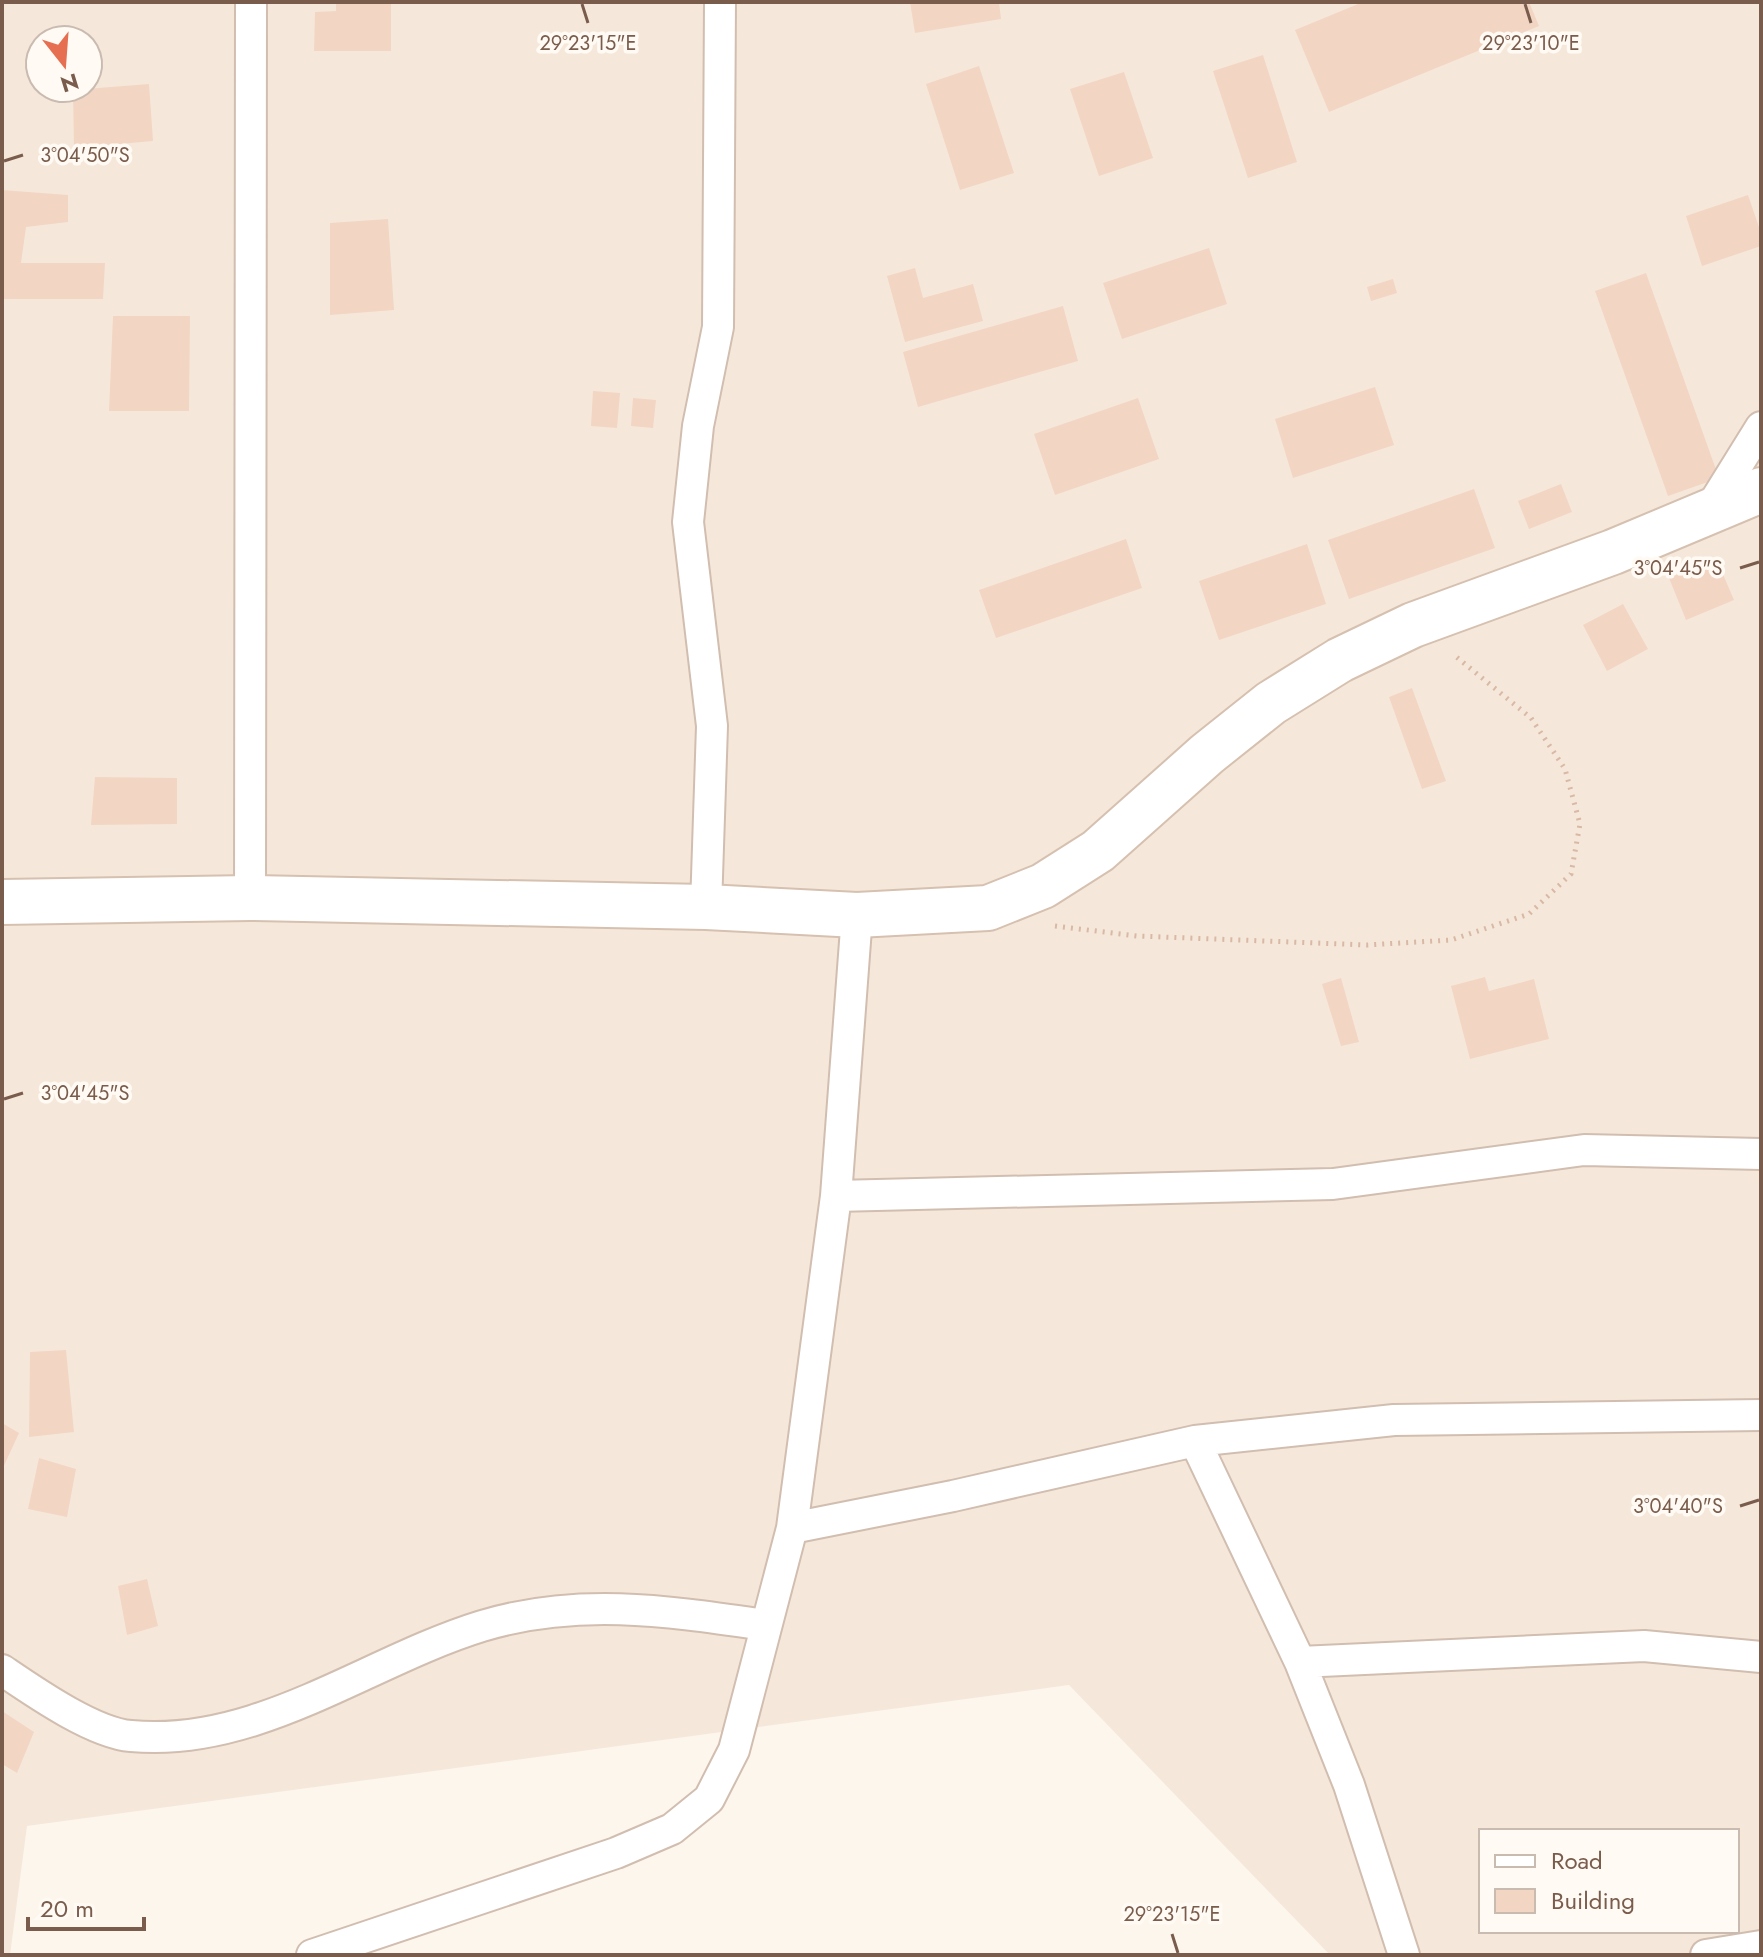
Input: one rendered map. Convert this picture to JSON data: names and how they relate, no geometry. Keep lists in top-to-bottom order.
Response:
{
  "legend": ["Road", "Building"],
  "scale_bar": "20 m",
  "north": "bottom",
  "coordinates": [
    "29°23'15\"E",
    "29°23'10\"E",
    "3°04'50\"S",
    "3°04'45\"S",
    "3°04'40\"S"
  ]
}
